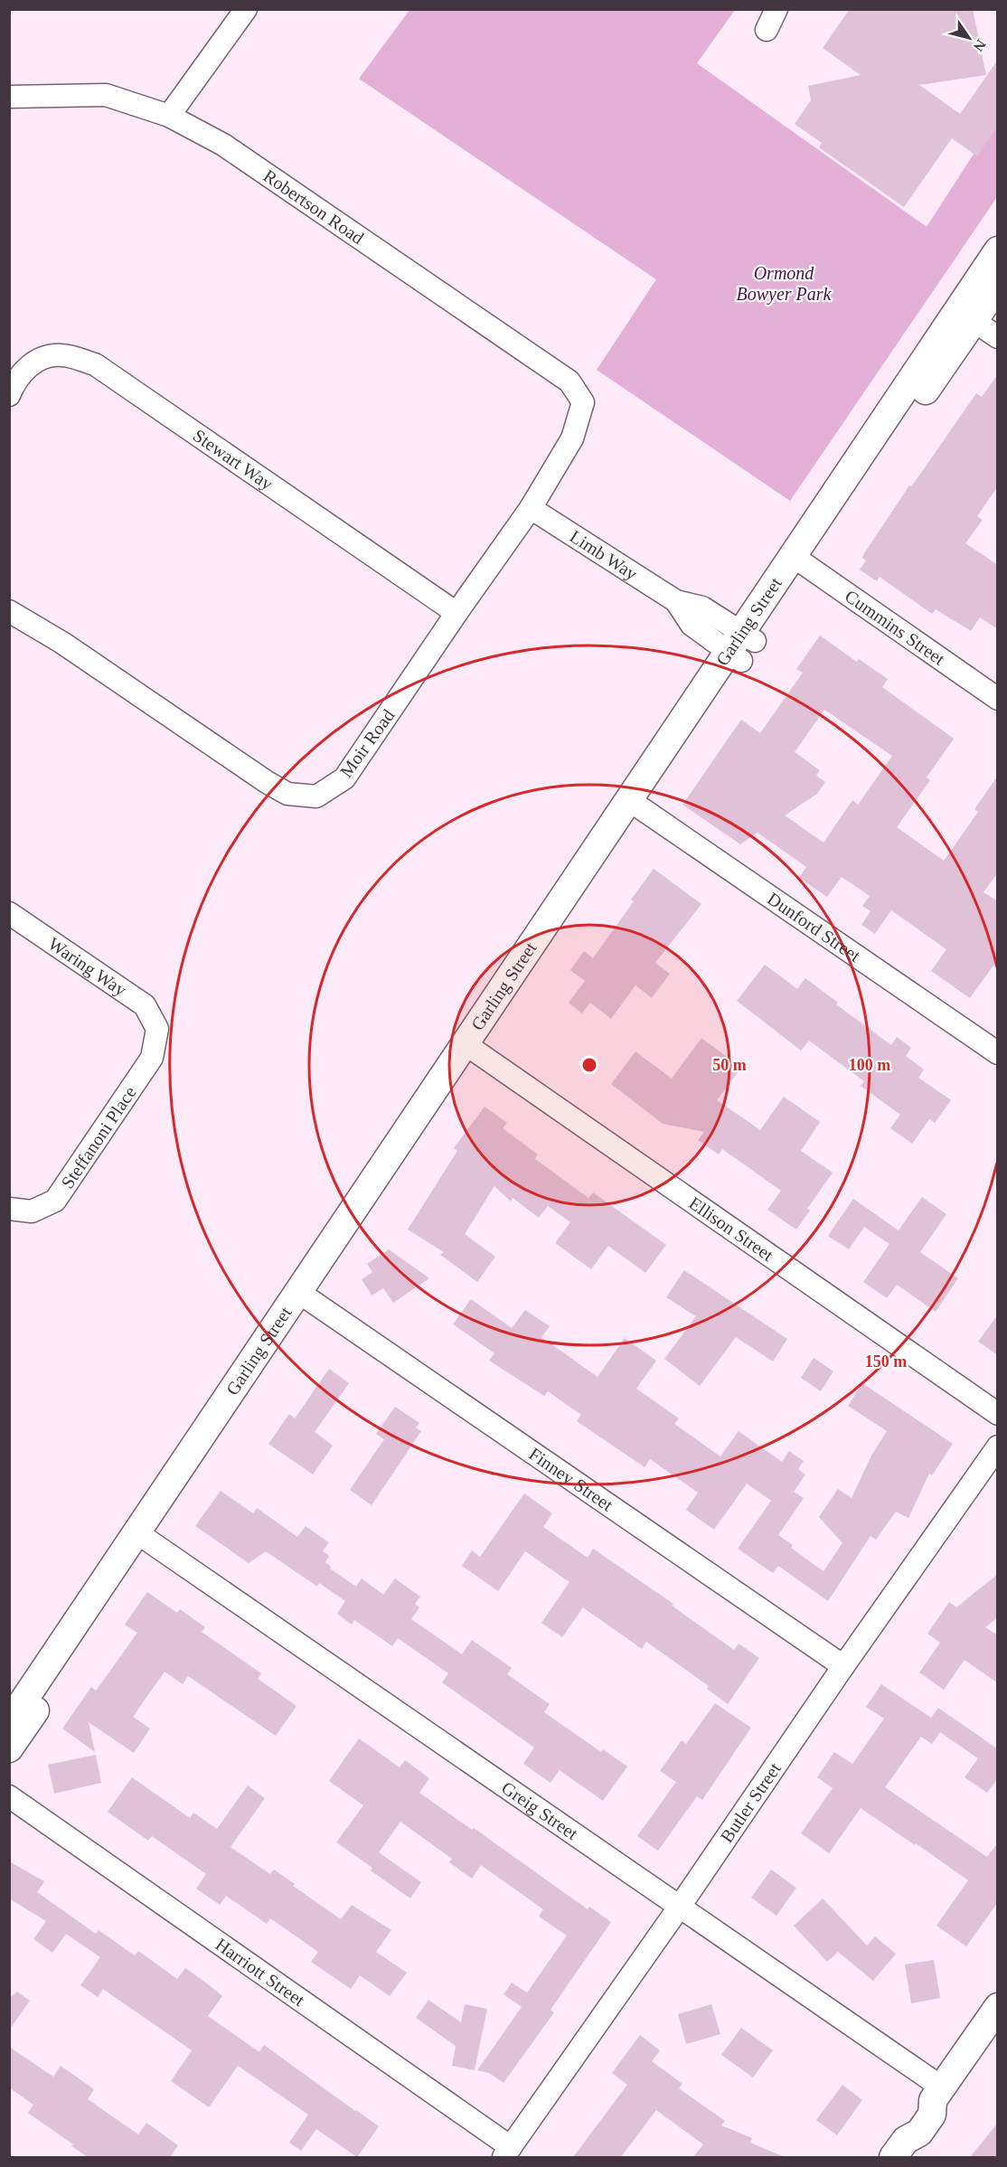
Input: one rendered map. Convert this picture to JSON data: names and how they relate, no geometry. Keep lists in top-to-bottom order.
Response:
{
  "streets": {
    "street": [
      "Robertson Road",
      "Stewart Way",
      "Limb Way",
      "Garling Street",
      "Cummins Street",
      "Moir Road",
      "Dunford Street",
      "Waring Way",
      "Steffanoni Place",
      "Ellison Street",
      "Finney Street",
      "Butler Street",
      "Greig Street",
      "Harriott Street"
    ]
  },
  "crossings": [
    ["Robertson Road", "Moir Road"],
    ["Stewart Way", "Moir Road"],
    ["Limb Way", "Garling Street"],
    ["Limb Way", "Moir Road"],
    ["Garling Street", "Cummins Street"],
    ["Garling Street", "Dunford Street"],
    ["Garling Street", "Ellison Street"],
    ["Garling Street", "Finney Street"],
    ["Garling Street", "Greig Street"],
    ["Waring Way", "Steffanoni Place"],
    ["Finney Street", "Butler Street"],
    ["Butler Street", "Greig Street"],
    ["Butler Street", "Harriott Street"]
  ],
  "parks": ["Ormond Bowyer Park"],
  "north": "bottom right",
  "rings": ["50 m", "100 m", "150 m"]
}
